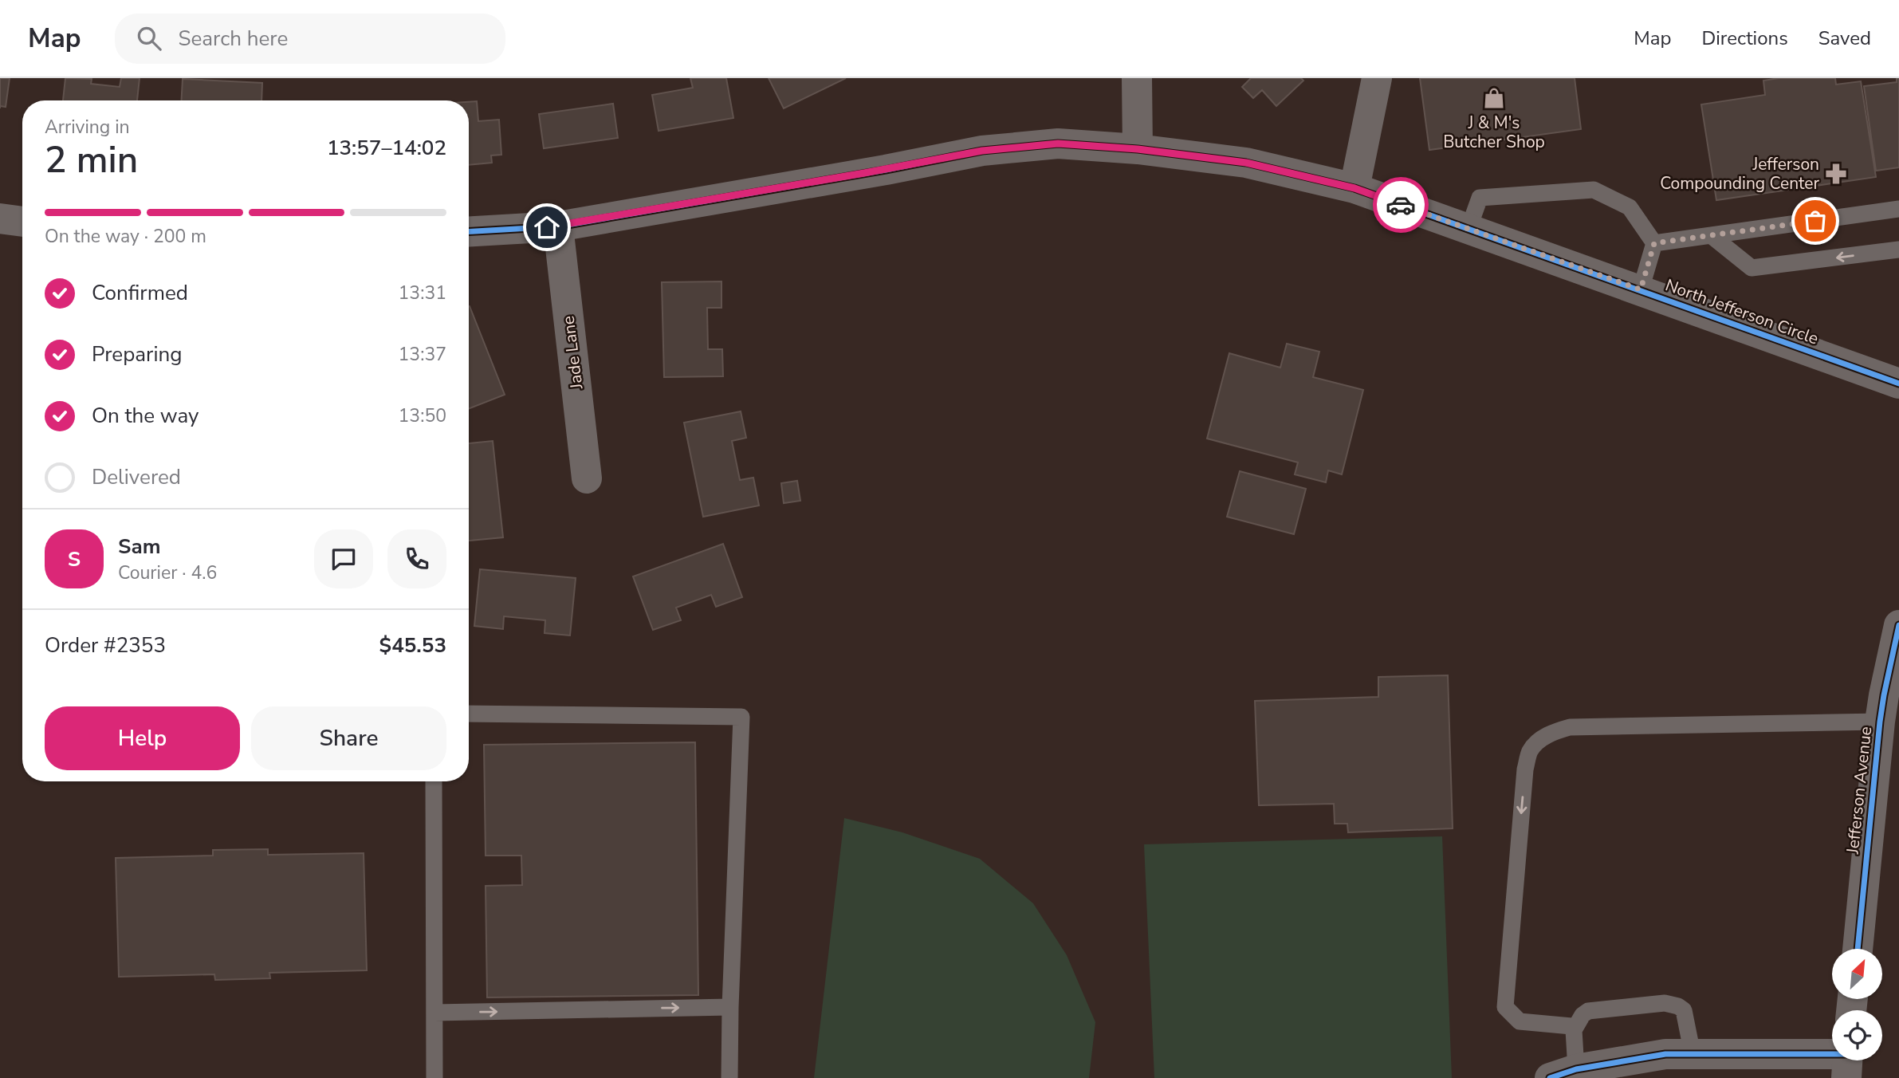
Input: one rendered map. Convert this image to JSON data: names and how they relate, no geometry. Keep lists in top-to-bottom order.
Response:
{
  "streets": {
    "street": ["North Jefferson Circle", "Jade Lane", "Jefferson Avenue"]
  },
  "crossings": [
    ["North Jefferson Circle", "Jade Lane"]
  ],
  "places": {
    "shop": ["J & M's Butcher Shop"],
    "pharmacy": ["Jefferson Compounding Center"]
  },
  "north": "top right",
  "page": {
    "header": "Map",
    "search": "Search here",
    "nav": ["Map", "Directions", "Saved"],
    "heading": ["2 min", "Arriving in", "13:57–14:02"],
    "panel": [
      "Sam",
      "Courier · 4.6",
      "Order #2353",
      "$45.53"
    ],
    "bar": "On the way · 200 m",
    "list": [
      ["Confirmed", "13:31"],
      ["Preparing", "13:37"],
      ["On the way", "13:50"],
      "Delivered"
    ],
    "round": "S",
    "buttons": ["Help", "Share"]
  }
}
